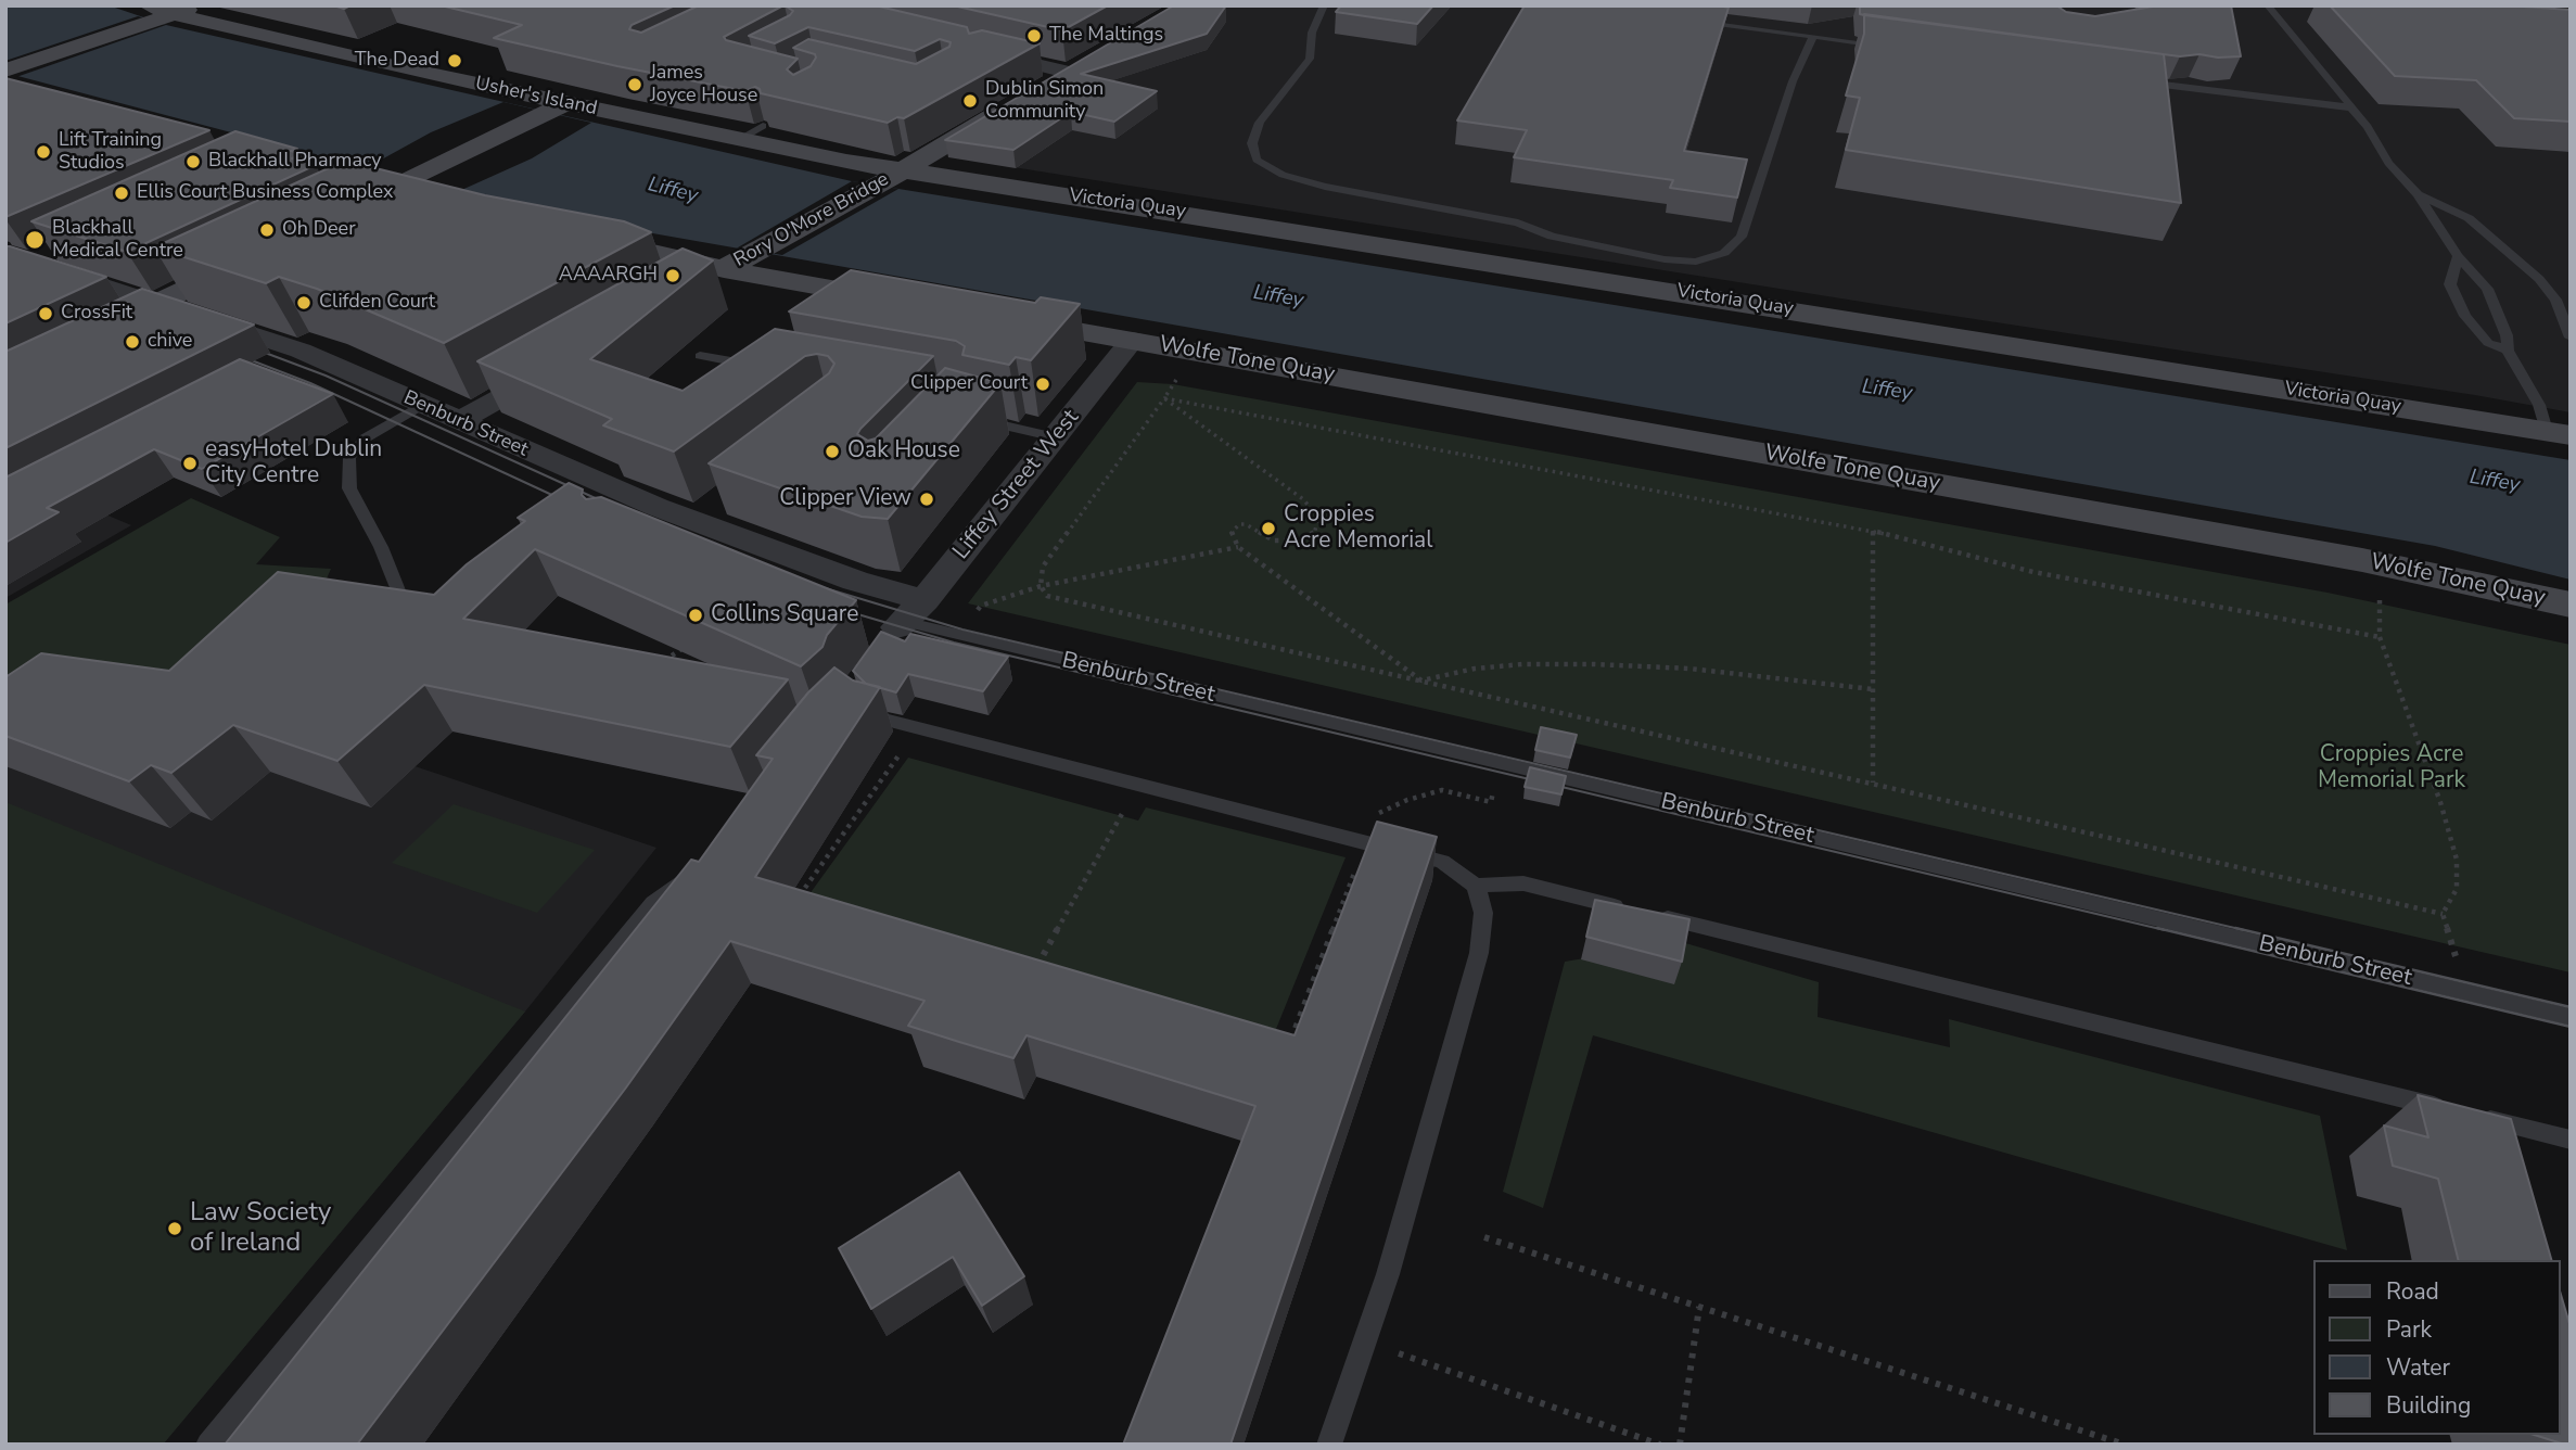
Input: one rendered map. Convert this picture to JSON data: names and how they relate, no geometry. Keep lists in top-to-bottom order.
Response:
{
  "streets": {
    "main road": [
      "Usher's Island",
      "Victoria Quay",
      "Rory O'More Bridge",
      "Wolfe Tone Quay"
    ],
    "street": ["Benburb Street", "Liffey Street West"]
  },
  "crossings": [
    ["Usher's Island", "Victoria Quay"],
    ["Usher's Island", "Rory O'More Bridge"],
    ["Victoria Quay", "Rory O'More Bridge"],
    ["Wolfe Tone Quay", "Liffey Street West"],
    ["Benburb Street", "Liffey Street West"]
  ],
  "water": ["Liffey"],
  "parks": ["Croppies Acre Memorial Park"],
  "places": [
    "The Maltings",
    "The Dead",
    "James Joyce House",
    "Dublin Simon Community",
    "Lift Training Studios",
    "Blackhall Pharmacy",
    "Ellis Court Business Complex",
    "Oh Deer",
    "Blackhall Medical Centre",
    "AAAARGH",
    "Clifden Court",
    "CrossFit",
    "chive",
    "Clipper Court",
    "Oak House",
    "easyHotel Dublin City Centre",
    "Clipper View",
    "Croppies Acre Memorial",
    "Collins Square",
    "Law Society of Ireland"
  ],
  "legend": [
    "Road",
    "Park",
    "Water",
    "Building"
  ]
}
